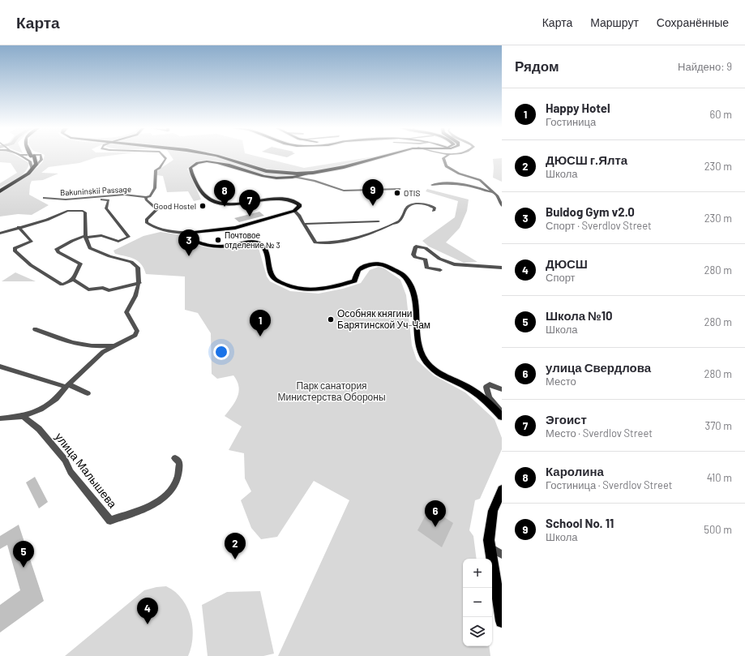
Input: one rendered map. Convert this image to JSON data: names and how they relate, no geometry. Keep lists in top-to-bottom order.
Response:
{
  "streets": {
    "street": ["Bakuninskii Passage", "улица Малышева"]
  },
  "parks": ["Парк санатория Министерства Обороны"],
  "places": [
    "OTIS",
    "Good Hostel",
    "Почтовое отделение № 3",
    "Особняк княгини Барятинской Уч-Чам"
  ],
  "page": {
    "header": "Карта",
    "nav": ["Карта", "Маршрут", "Сохранённые"],
    "heading": ["Рядом", "Найдено: 9"],
    "list": [
      {
        "mark": "1",
        "name": "Happy Hotel",
        "note": "Гостиница",
        "value": "60 m"
      },
      {
        "mark": "2",
        "name": "ДЮСШ г.Ялта",
        "note": "Школа",
        "value": "230 m"
      },
      {
        "mark": "3",
        "name": "Buldog Gym v2.0",
        "note": "Спорт · Sverdlov Street",
        "value": "230 m"
      },
      {
        "mark": "4",
        "name": "ДЮСШ",
        "note": "Спорт",
        "value": "280 m"
      },
      {
        "mark": "5",
        "name": "Школа №10",
        "note": "Школа",
        "value": "280 m"
      },
      {
        "mark": "6",
        "name": "улица Свердлова",
        "note": "Место",
        "value": "280 m"
      },
      {
        "mark": "7",
        "name": "Эгоист",
        "note": "Место · Sverdlov Street",
        "value": "370 m"
      },
      {
        "mark": "8",
        "name": "Каролина",
        "note": "Гостиница · Sverdlov Street",
        "value": "410 m"
      },
      {
        "mark": "9",
        "name": "School No. 11",
        "note": "Школа",
        "value": "500 m"
      }
    ],
    "pins": [
      "9",
      "8",
      "7",
      "3",
      "1",
      "6",
      "2",
      "5",
      "4"
    ],
    "map_buttons": ["+", "−"]
  }
}
